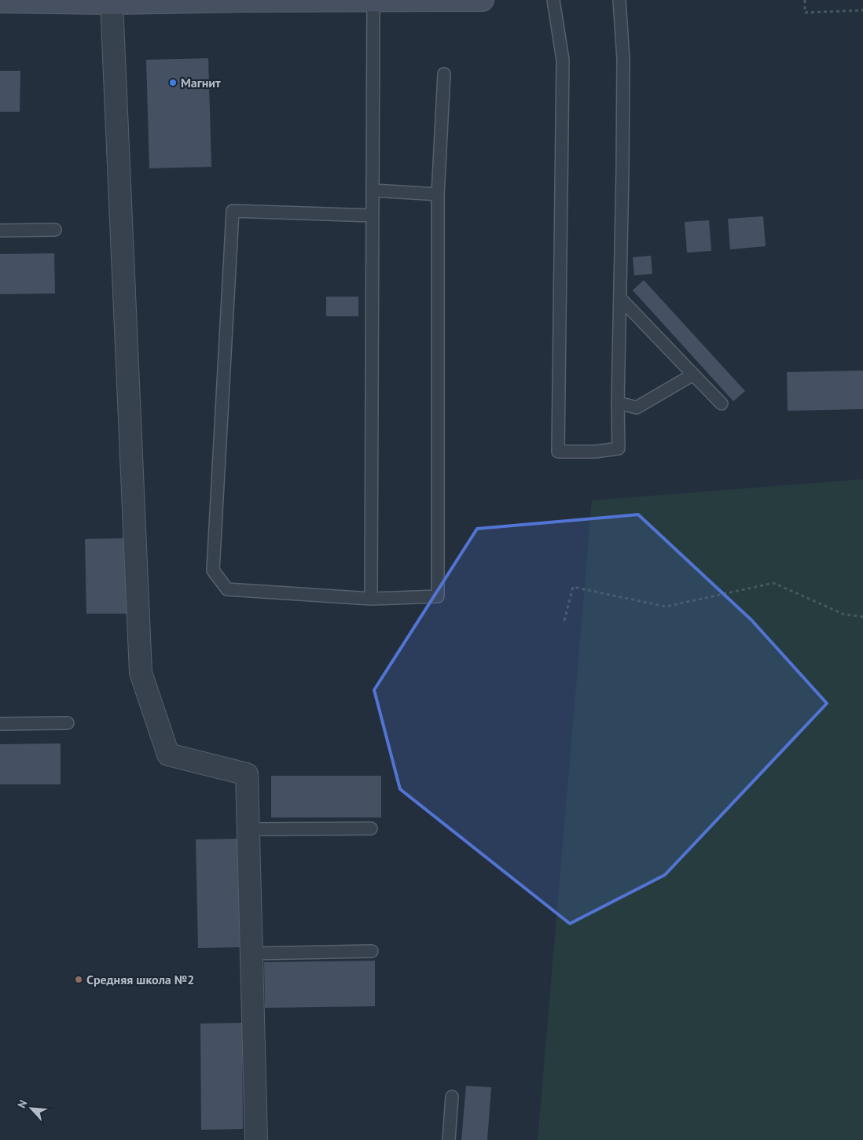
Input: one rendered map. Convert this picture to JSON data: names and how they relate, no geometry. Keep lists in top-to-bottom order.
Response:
{
  "places": ["Магнит", "Средняя школа №2"],
  "north": "top left"
}
